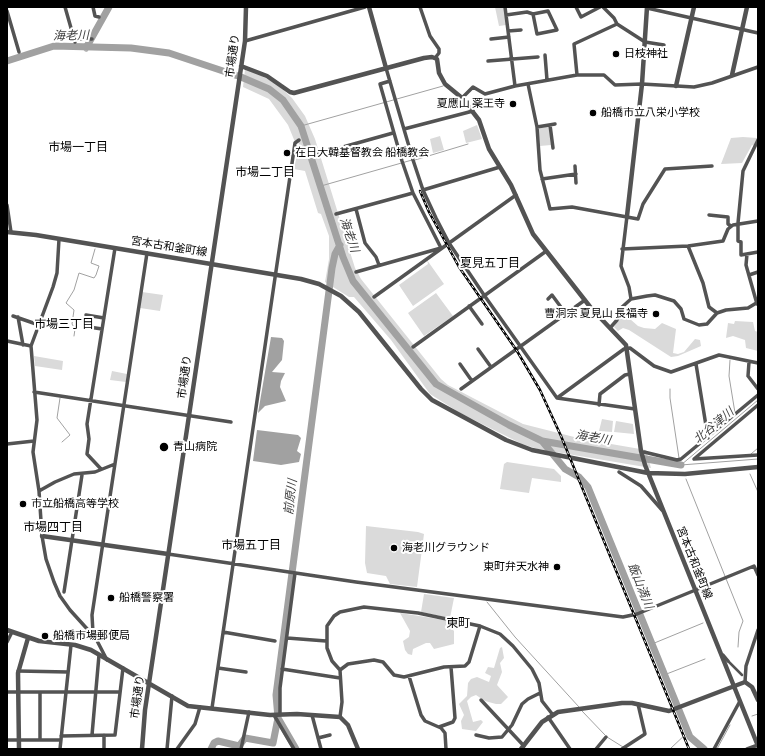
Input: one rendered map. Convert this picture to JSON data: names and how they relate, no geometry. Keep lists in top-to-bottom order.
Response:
{
  "streets": {
    "street": ["市場通り", "宮本古和釜町線"]
  },
  "crossings": [
    ["市場通り", "宮本古和釜町線"]
  ],
  "districts": [
    "市場一丁目",
    "市場二丁目",
    "夏見五丁目",
    "市場三丁目",
    "市場四丁目",
    "市場五丁目",
    "東町"
  ],
  "water": [
    "海老川",
    "北谷津川",
    "前原川",
    "飯山満川"
  ],
  "places": [
    "日枝神社",
    "夏應山 薬王寺",
    "船橋市立八栄小学校",
    "在日大韓基督教会 船橋教会",
    "曹洞宗 夏見山 長福寺",
    "青山病院",
    "市立船橋高等学校",
    "海老川グラウンド",
    "東町弁天水神",
    "船橋警察署",
    "船橋市場郵便局"
  ]
}
